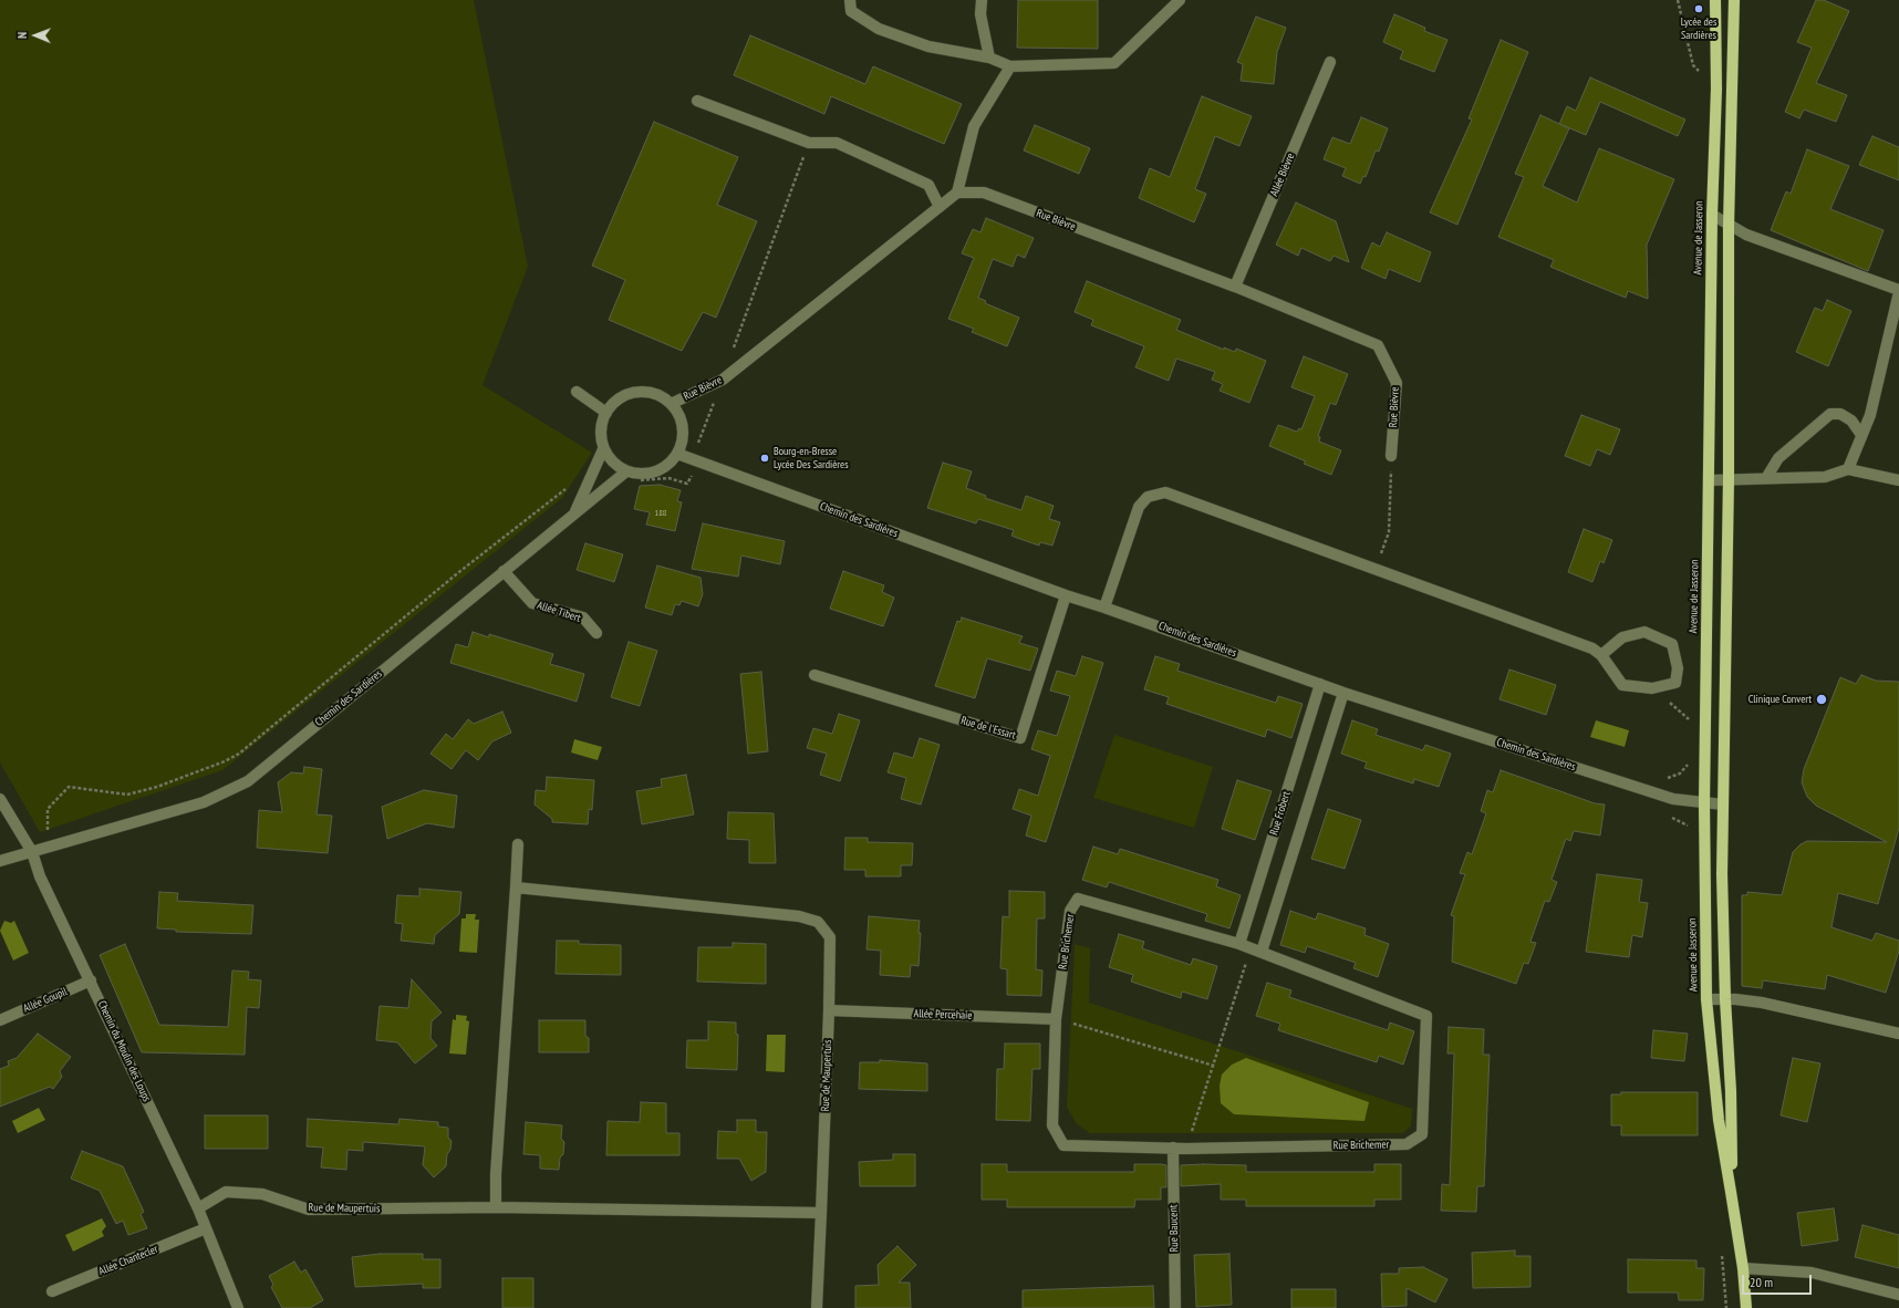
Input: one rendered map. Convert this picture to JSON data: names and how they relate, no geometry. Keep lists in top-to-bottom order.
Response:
{
  "streets": {
    "main road": ["Avenue de Jasseron"],
    "street": [
      "Allée Bièvre",
      "Rue Bièvre",
      "Chemin des Sardières",
      "Allée Tibert",
      "Rue de l'Essart",
      "Rue Frobert",
      "Rue Brichemer",
      "Allée Goupil",
      "Allée Percehaie",
      "Chemin du Moulin des Loups",
      "Rue de Maupertuis",
      "Rue Baucent",
      "Allée Chantecler"
    ]
  },
  "crossings": [
    ["Allée Bièvre", "Rue Bièvre"],
    ["Rue Bièvre", "Chemin des Sardières"],
    ["Avenue de Jasseron", "Chemin des Sardières"],
    ["Chemin des Sardières", "Allée Tibert"],
    ["Chemin des Sardières", "Rue de l'Essart"],
    ["Chemin des Sardières", "Rue Frobert"],
    ["Chemin des Sardières", "Chemin du Moulin des Loups"],
    ["Rue Frobert", "Rue Brichemer"],
    ["Rue Brichemer", "Allée Percehaie"],
    ["Rue Brichemer", "Rue Baucent"],
    ["Allée Goupil", "Chemin du Moulin des Loups"],
    ["Allée Percehaie", "Rue de Maupertuis"],
    ["Chemin du Moulin des Loups", "Rue de Maupertuis"],
    ["Chemin du Moulin des Loups", "Allée Chantecler"]
  ],
  "places": ["Lycée des Sardières", "Bourg-en-Bresse Lycée Des Sardières", "Clinique Convert"],
  "house_numbers": ["188"],
  "scale_bar": "20 m",
  "north": "left"
}
